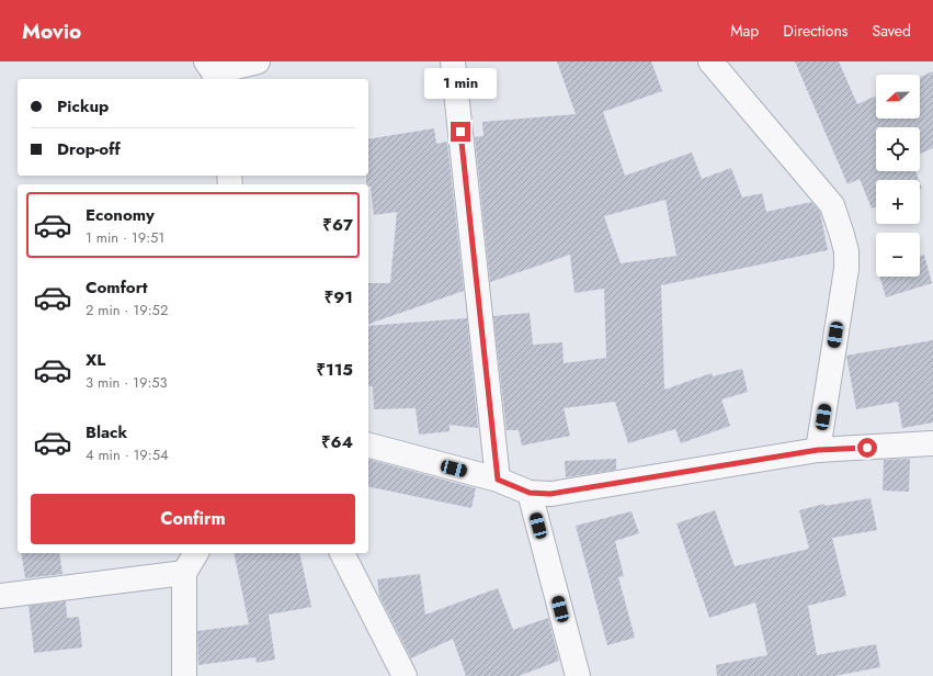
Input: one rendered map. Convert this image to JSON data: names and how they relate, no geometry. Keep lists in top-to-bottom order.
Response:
{
  "north": "left",
  "page": {
    "header": "Movio",
    "nav": ["Map", "Directions", "Saved"],
    "bubble": "1 min",
    "map_buttons": ["+", "−"],
    "banner": ["Pickup", "Drop-off"],
    "list": [
      {
        "name": "Economy",
        "note": "1 min · 19:51",
        "value": "₹67"
      },
      {
        "name": "Comfort",
        "note": "2 min · 19:52",
        "value": "₹91"
      },
      {
        "name": "XL",
        "note": "3 min · 19:53",
        "value": "₹115"
      },
      {
        "name": "Black",
        "note": "4 min · 19:54",
        "value": "₹64"
      }
    ],
    "buttons": "Confirm"
  }
}
